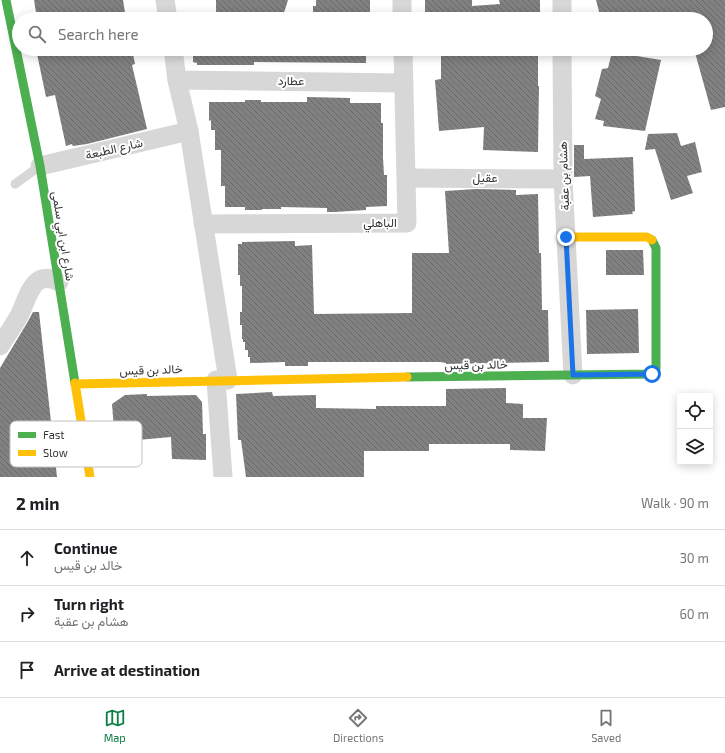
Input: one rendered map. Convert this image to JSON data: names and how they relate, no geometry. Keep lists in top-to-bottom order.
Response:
{
  "streets": {
    "street": [
      "عطارد",
      "شارع الطبعة",
      "هشام بن عقبة",
      "عقيل",
      "الباهلي",
      "شارع ابن ابي سلمى",
      "خالد بن قيس"
    ]
  },
  "crossings": [
    ["عطارد", "الباهلي"],
    ["شارع الطبعة", "شارع ابن ابي سلمى"],
    ["هشام بن عقبة", "عقيل"],
    ["هشام بن عقبة", "خالد بن قيس"],
    ["عقيل", "الباهلي"],
    ["شارع ابن ابي سلمى", "خالد بن قيس"]
  ],
  "legend": ["Fast", "Slow"],
  "page": {
    "search": "Search here",
    "heading": ["2 min", "Walk · 90 m"],
    "list": [
      ["Continue", "خالد بن قيس", "30 m"],
      ["Turn right", "هشام بن عقبة", "60 m"],
      "Arrive at destination"
    ],
    "nav": ["Map", "Directions", "Saved"]
  }
}
